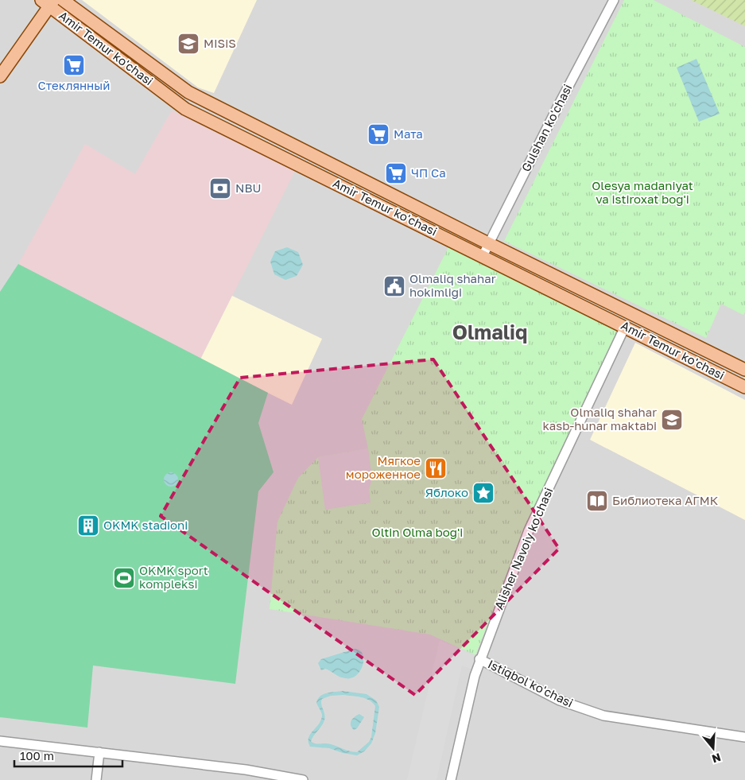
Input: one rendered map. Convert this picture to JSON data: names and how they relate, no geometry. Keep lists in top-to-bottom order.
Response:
{
  "streets": {
    "main road": ["Amir Temur ko'chasi"],
    "street": ["Gulshan ko'chasi", "Alisher Navoiy ko'chasi", "Istiqbol ko'chasi"]
  },
  "crossings": [
    ["Amir Temur ko'chasi", "Gulshan ko'chasi"],
    ["Amir Temur ko'chasi", "Alisher Navoiy ko'chasi"],
    ["Alisher Navoiy ko'chasi", "Istiqbol ko'chasi"]
  ],
  "districts": ["Olmaliq"],
  "parks": ["Olesya madaniyat va istiroxat bog'i", "Oltin Olma bog'i"],
  "places": {
    "school or university": ["MISiS", "Olmaliq shahar kasb-hunar maktabi"],
    "supermarket": ["Стеклянный", "Мата", "ЧП Са"],
    "bank": ["NBU"],
    "public building": ["Olmaliq shahar hokimligi"],
    "restaurant": ["Мягкое мороженное"],
    "place": ["Яблоко"],
    "library": ["Библиотека АГМК"],
    "building": ["OKMK stadioni"],
    "sports": ["OKMK sport kompleksi"]
  },
  "scale_bar": "100 m",
  "north": "bottom"
}
